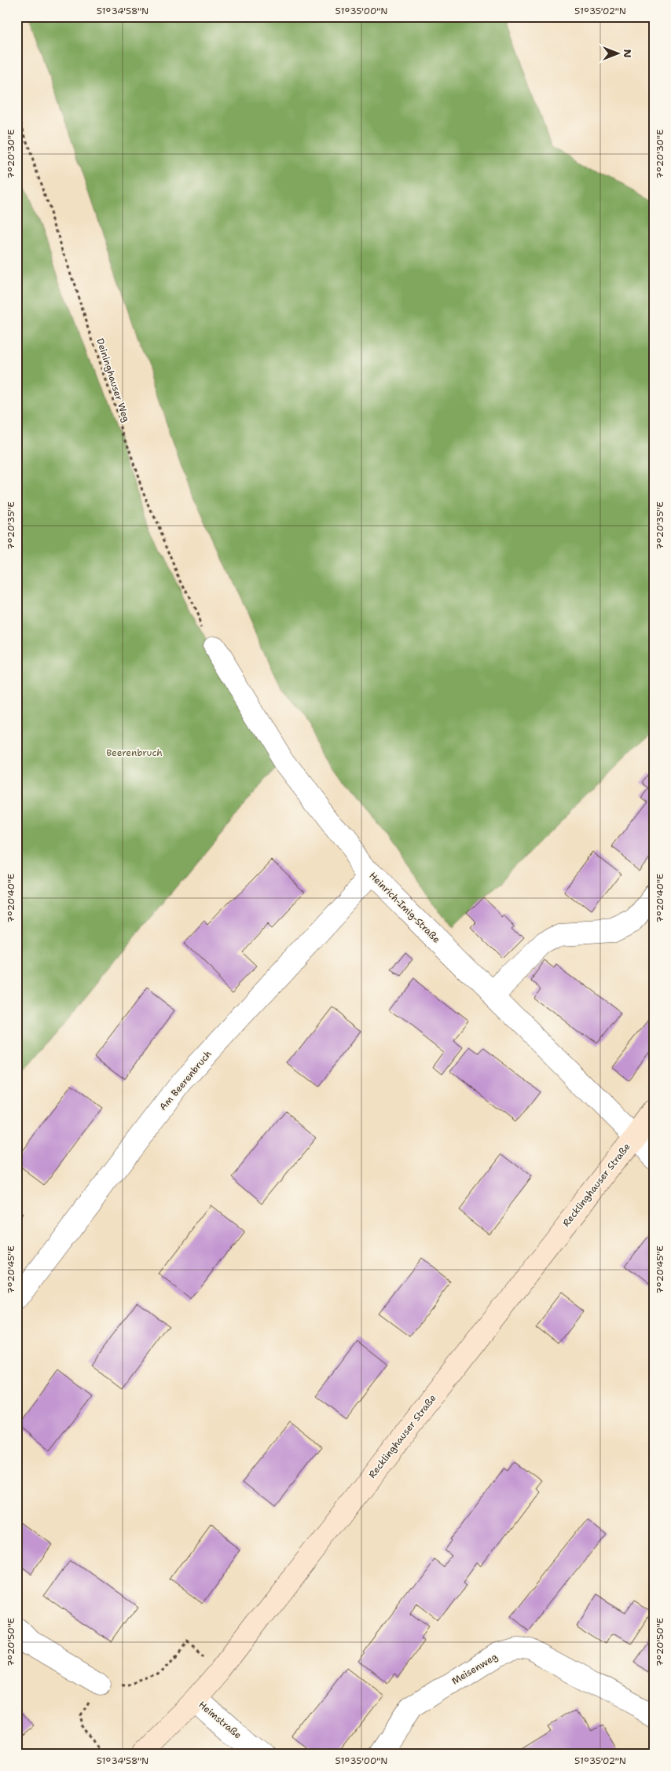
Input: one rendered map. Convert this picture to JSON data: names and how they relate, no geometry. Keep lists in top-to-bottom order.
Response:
{
  "streets": {
    "main road": ["Recklinghauser Straße"],
    "street": [
      "Heinrich-Imig-Straße",
      "Am Beerenbruch",
      "Meisenweg",
      "Heimstraße"
    ],
    "path": ["Deininghauser Weg"]
  },
  "crossings": [
    ["Deininghauser Weg", "Heinrich-Imig-Straße"],
    ["Heinrich-Imig-Straße", "Am Beerenbruch"],
    ["Heinrich-Imig-Straße", "Recklinghauser Straße"],
    ["Recklinghauser Straße", "Heimstraße"]
  ],
  "parks": ["Beerenbruch"],
  "north": "right",
  "coordinates": [
    "51°34'58\"N",
    "51°35'00\"N",
    "51°35'02\"N",
    "7°20'30\"E",
    "7°20'35\"E",
    "7°20'40\"E",
    "7°20'45\"E",
    "7°20'50\"E"
  ]
}
